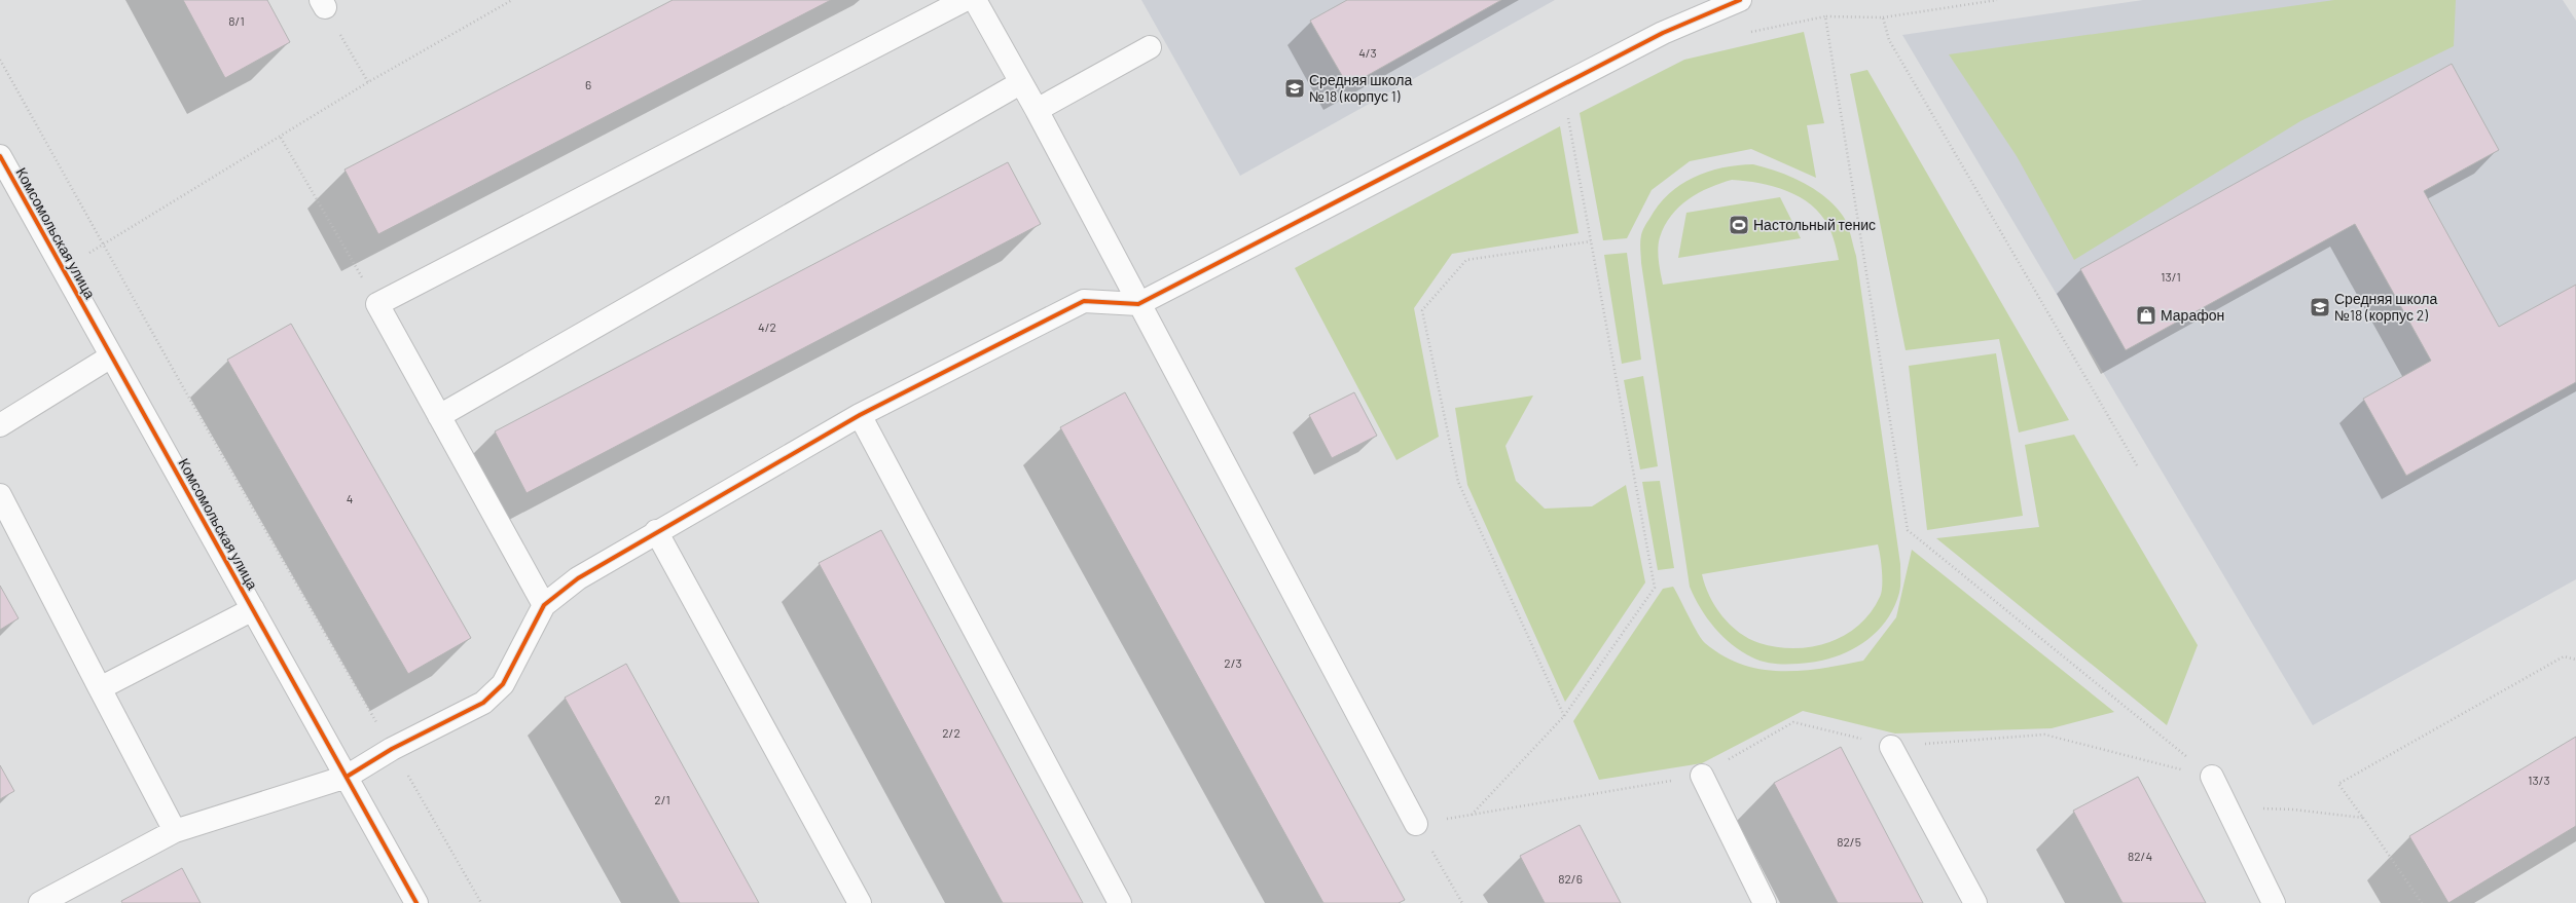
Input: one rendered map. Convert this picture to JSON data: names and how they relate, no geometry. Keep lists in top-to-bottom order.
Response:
{
  "streets": {
    "street": ["Комсомольская улица"]
  },
  "places": {
    "school or university": ["Средняя школа №18 (корпус 1)", "Средняя школа №18 (корпус 2)"],
    "sports": ["Настольный тенис"],
    "shop": ["Марафон"]
  },
  "house_numbers": [
    "8/1",
    "4/3",
    "6",
    "13/1",
    "4/2",
    "4",
    "2/3",
    "2/2",
    "13/3",
    "2/1",
    "82/5",
    "82/4",
    "82/6"
  ]
}
